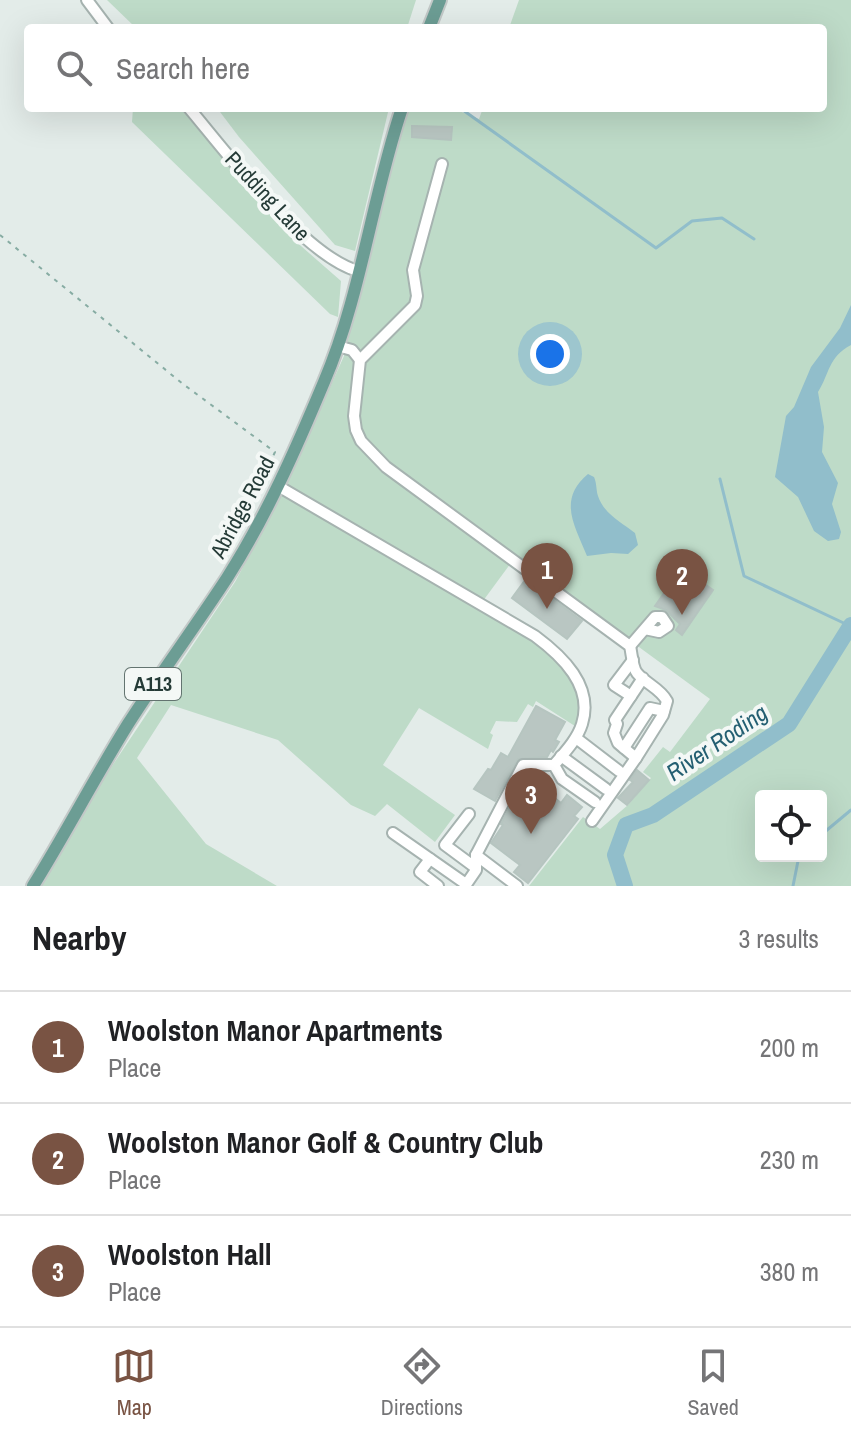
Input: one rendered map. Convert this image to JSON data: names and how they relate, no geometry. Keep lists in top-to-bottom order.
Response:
{
  "streets": {
    "main road": ["Abridge Road", "A113"],
    "street": ["Pudding Lane"]
  },
  "crossings": [
    ["Pudding Lane", "Abridge Road"]
  ],
  "water": ["River Roding"],
  "page": {
    "search": "Search here",
    "pins": ["1", "2", "3"],
    "heading": ["Nearby", "3 results"],
    "list": [
      {
        "mark": "1",
        "name": "Woolston Manor Apartments",
        "note": "Place",
        "value": "200 m"
      },
      {
        "mark": "2",
        "name": "Woolston Manor Golf & Country Club",
        "note": "Place",
        "value": "230 m"
      },
      {
        "mark": "3",
        "name": "Woolston Hall",
        "note": "Place",
        "value": "380 m"
      }
    ],
    "nav": ["Map", "Directions", "Saved"]
  }
}
